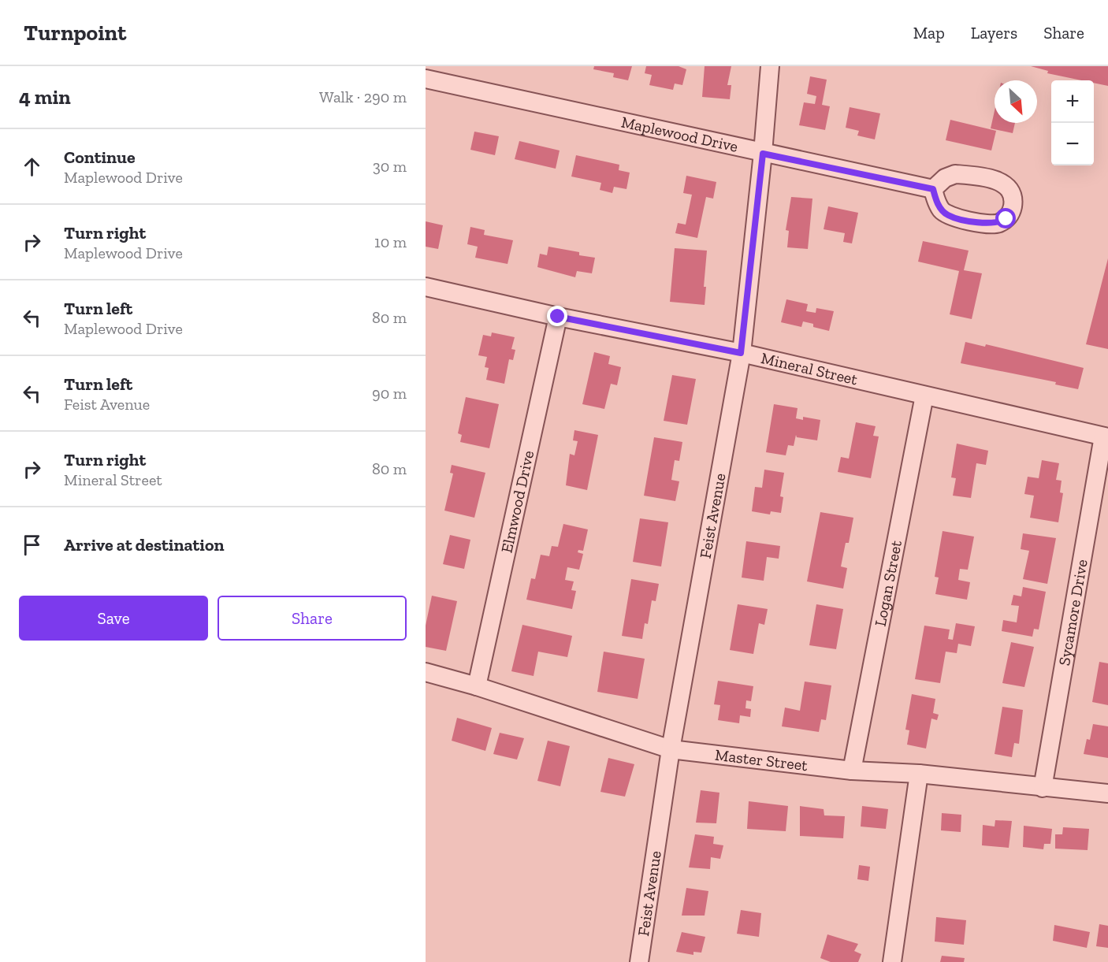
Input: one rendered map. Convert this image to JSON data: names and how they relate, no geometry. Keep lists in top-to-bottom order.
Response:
{
  "streets": {
    "street": [
      "Maplewood Drive",
      "Mineral Street",
      "Elmwood Drive",
      "Feist Avenue",
      "Logan Street",
      "Sycamore Drive",
      "Master Street"
    ]
  },
  "crossings": [
    ["Maplewood Drive", "Feist Avenue"],
    ["Mineral Street", "Elmwood Drive"],
    ["Mineral Street", "Feist Avenue"],
    ["Mineral Street", "Logan Street"],
    ["Mineral Street", "Sycamore Drive"],
    ["Elmwood Drive", "Master Street"],
    ["Feist Avenue", "Master Street"],
    ["Logan Street", "Master Street"],
    ["Sycamore Drive", "Master Street"]
  ],
  "north": "bottom right",
  "page": {
    "header": "Turnpoint",
    "nav": ["Map", "Layers", "Share"],
    "heading": ["4 min", "Walk · 290 m"],
    "map_buttons": ["+", "−"],
    "list": [
      ["Continue", "Maplewood Drive", "30 m"],
      ["Turn right", "Maplewood Drive", "10 m"],
      ["Turn left", "Maplewood Drive", "80 m"],
      ["Turn left", "Feist Avenue", "90 m"],
      ["Turn right", "Mineral Street", "80 m"],
      "Arrive at destination"
    ],
    "buttons": ["Save", "Share"]
  }
}
